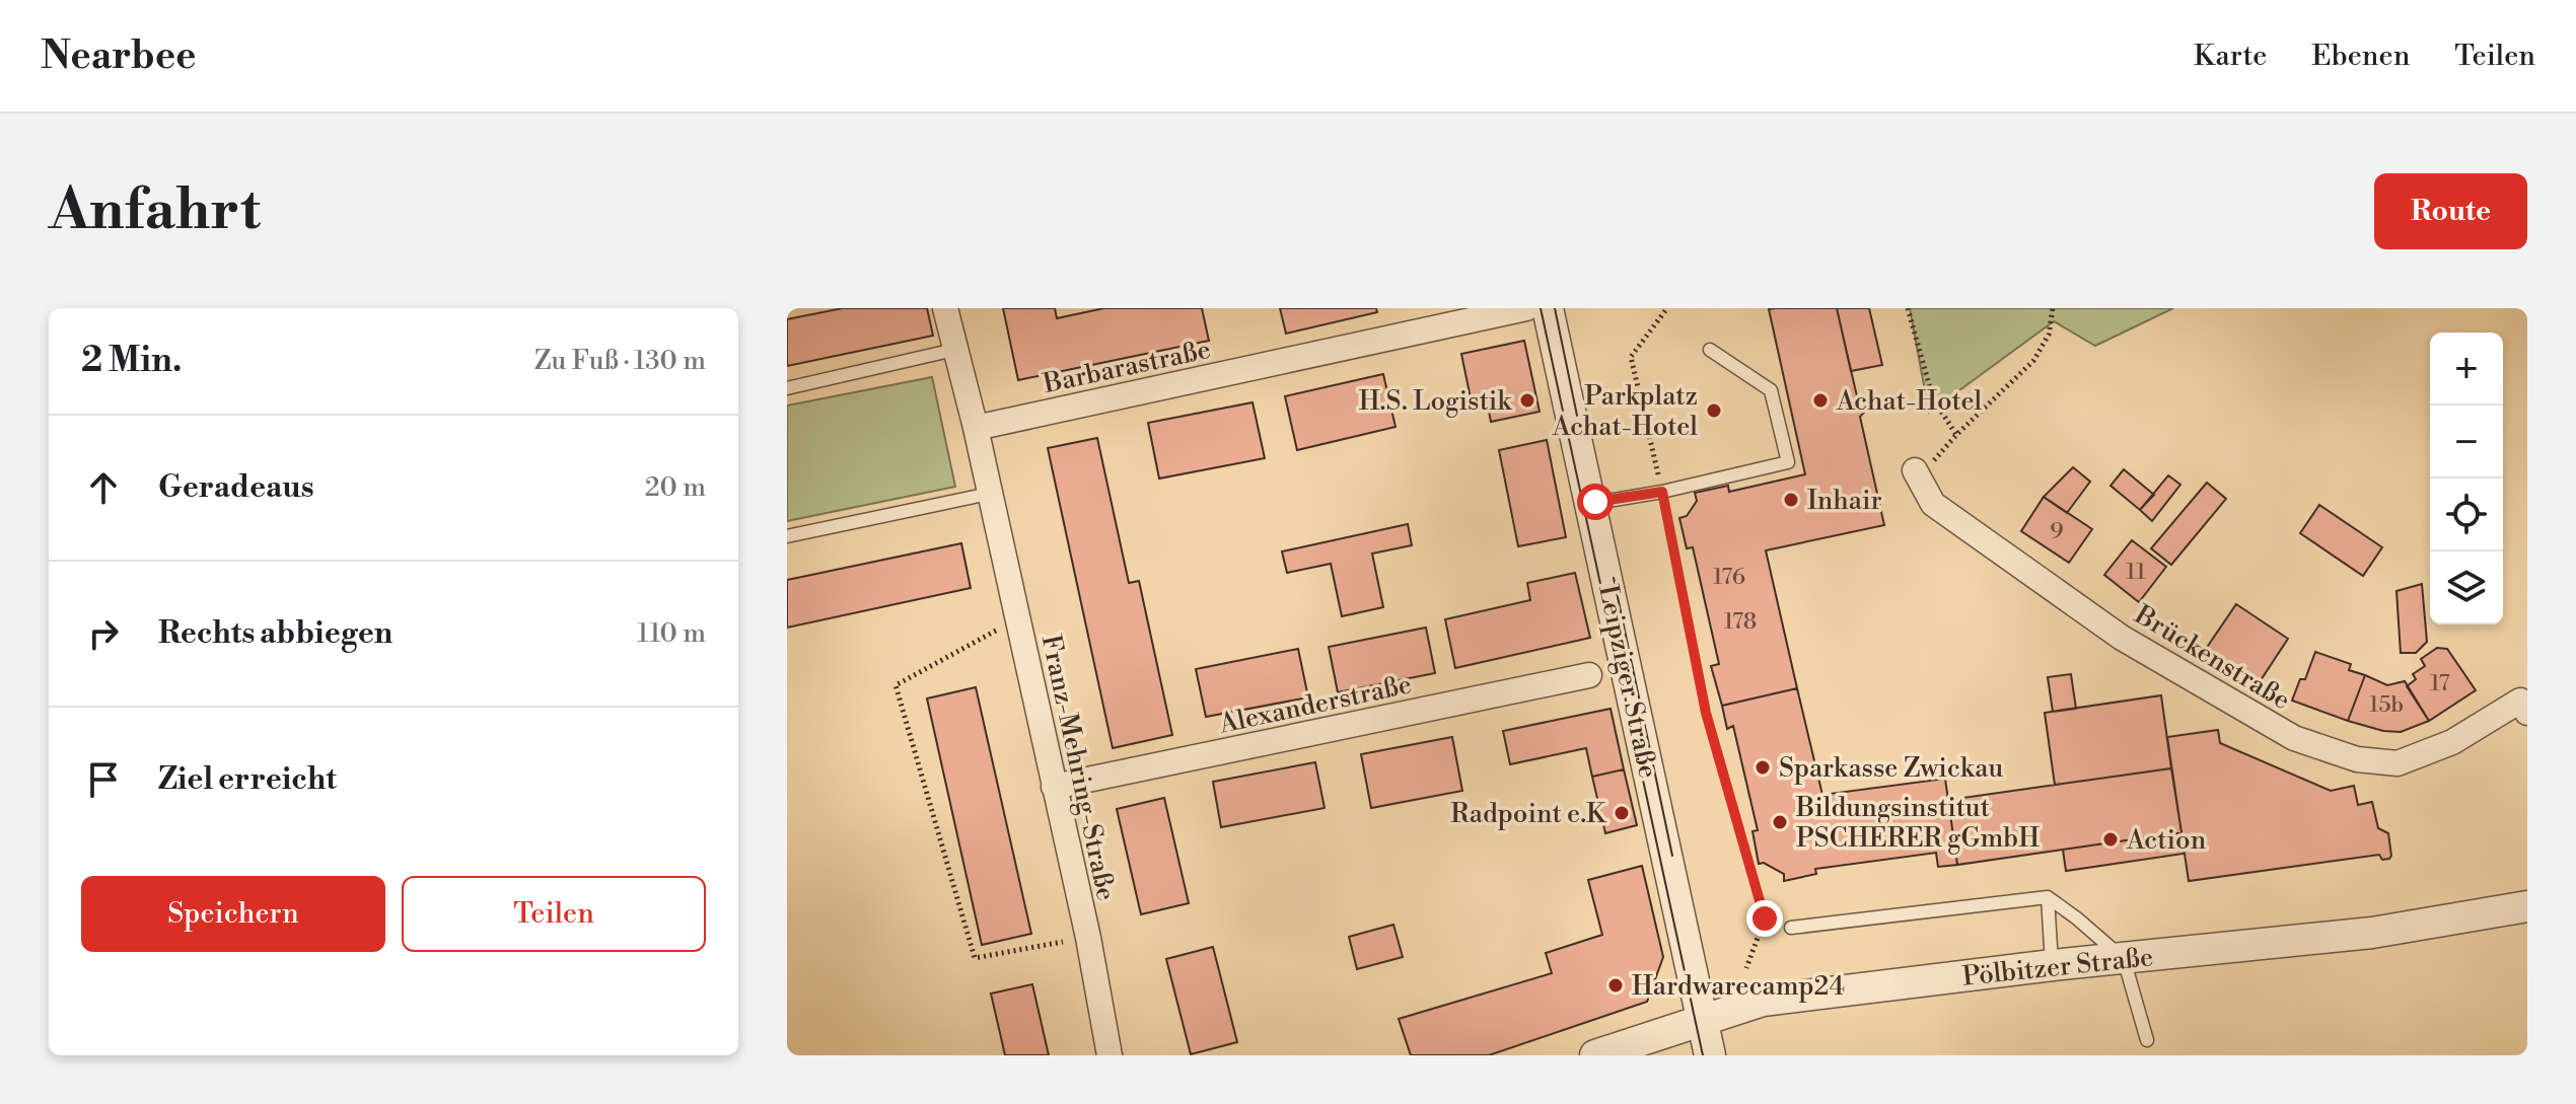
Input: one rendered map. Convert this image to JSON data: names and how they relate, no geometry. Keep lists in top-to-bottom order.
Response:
{
  "streets": {
    "street": [
      "Barbarastraße",
      "Brückenstraße",
      "Leipziger Straße",
      "Alexanderstraße",
      "Franz-Mehring-Straße",
      "Pölbitzer Straße"
    ]
  },
  "crossings": [
    ["Barbarastraße", "Franz-Mehring-Straße"],
    ["Leipziger Straße", "Pölbitzer Straße"],
    ["Alexanderstraße", "Franz-Mehring-Straße"]
  ],
  "places": [
    "H.S. Logistik",
    "Achat-Hotel",
    "Parkplatz Achat-Hotel",
    "Inhair",
    "Sparkasse Zwickau",
    "Radpoint e.K",
    "Bildungsinstitut PSCHERER gGmbH",
    "Action",
    "Hardwarecamp24"
  ],
  "house_numbers": [
    "9",
    "11",
    "176",
    "178",
    "17",
    "15b"
  ],
  "page": {
    "header": "Nearbee",
    "nav": ["Karte", "Ebenen", "Teilen"],
    "buttons": [
      "Route",
      ["Speichern", "Teilen"]
    ],
    "title": "Anfahrt",
    "heading": ["2 Min.", "Zu Fuß · 130 m"],
    "map_buttons": ["+", "−"],
    "list": [
      ["Geradeaus", "20 m"],
      ["Rechts abbiegen", "110 m"],
      "Ziel erreicht"
    ]
  }
}
